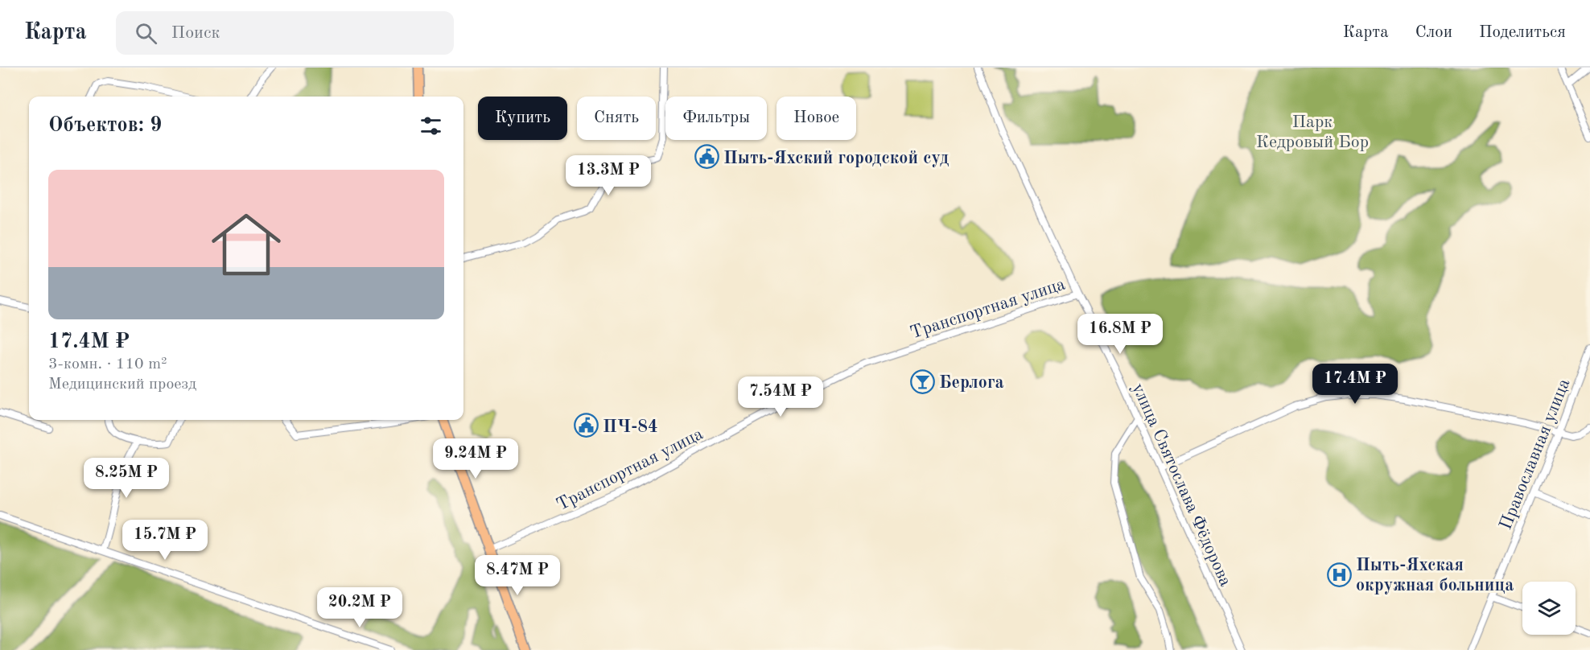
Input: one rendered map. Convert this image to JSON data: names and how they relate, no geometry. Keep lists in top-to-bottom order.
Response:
{
  "streets": {
    "street": ["Транспортная улица", "Православная улица", "улица Святослава Фёдорова"]
  },
  "crossings": [
    ["Транспортная улица", "улица Святослава Фёдорова"]
  ],
  "parks": ["Парк Кедровый Бор"],
  "places": {
    "public building": ["Пыть-Яхский городской суд", "ПЧ-84"],
    "bar": ["Берлога"],
    "hospital": ["Пыть-Яхская окружная больница"]
  },
  "page": {
    "header": "Карта",
    "search": "Поиск",
    "nav": ["Карта", "Слои", "Поделиться"],
    "chip": [
      "Купить",
      "Снять",
      "Фильтры",
      "Новое"
    ],
    "heading": "Объектов: 9",
    "list": [
      {
        "name": "17.4M ₽",
        "note": "3-комн. · 110 m² · Медицинский проезд"
      }
    ],
    "price": [
      "13.3M ₽",
      "16.8M ₽",
      "17.4M ₽",
      "7.54M ₽",
      "9.24M ₽",
      "8.25M ₽",
      "15.7M ₽",
      "8.47M ₽",
      "20.2M ₽"
    ]
  }
}
